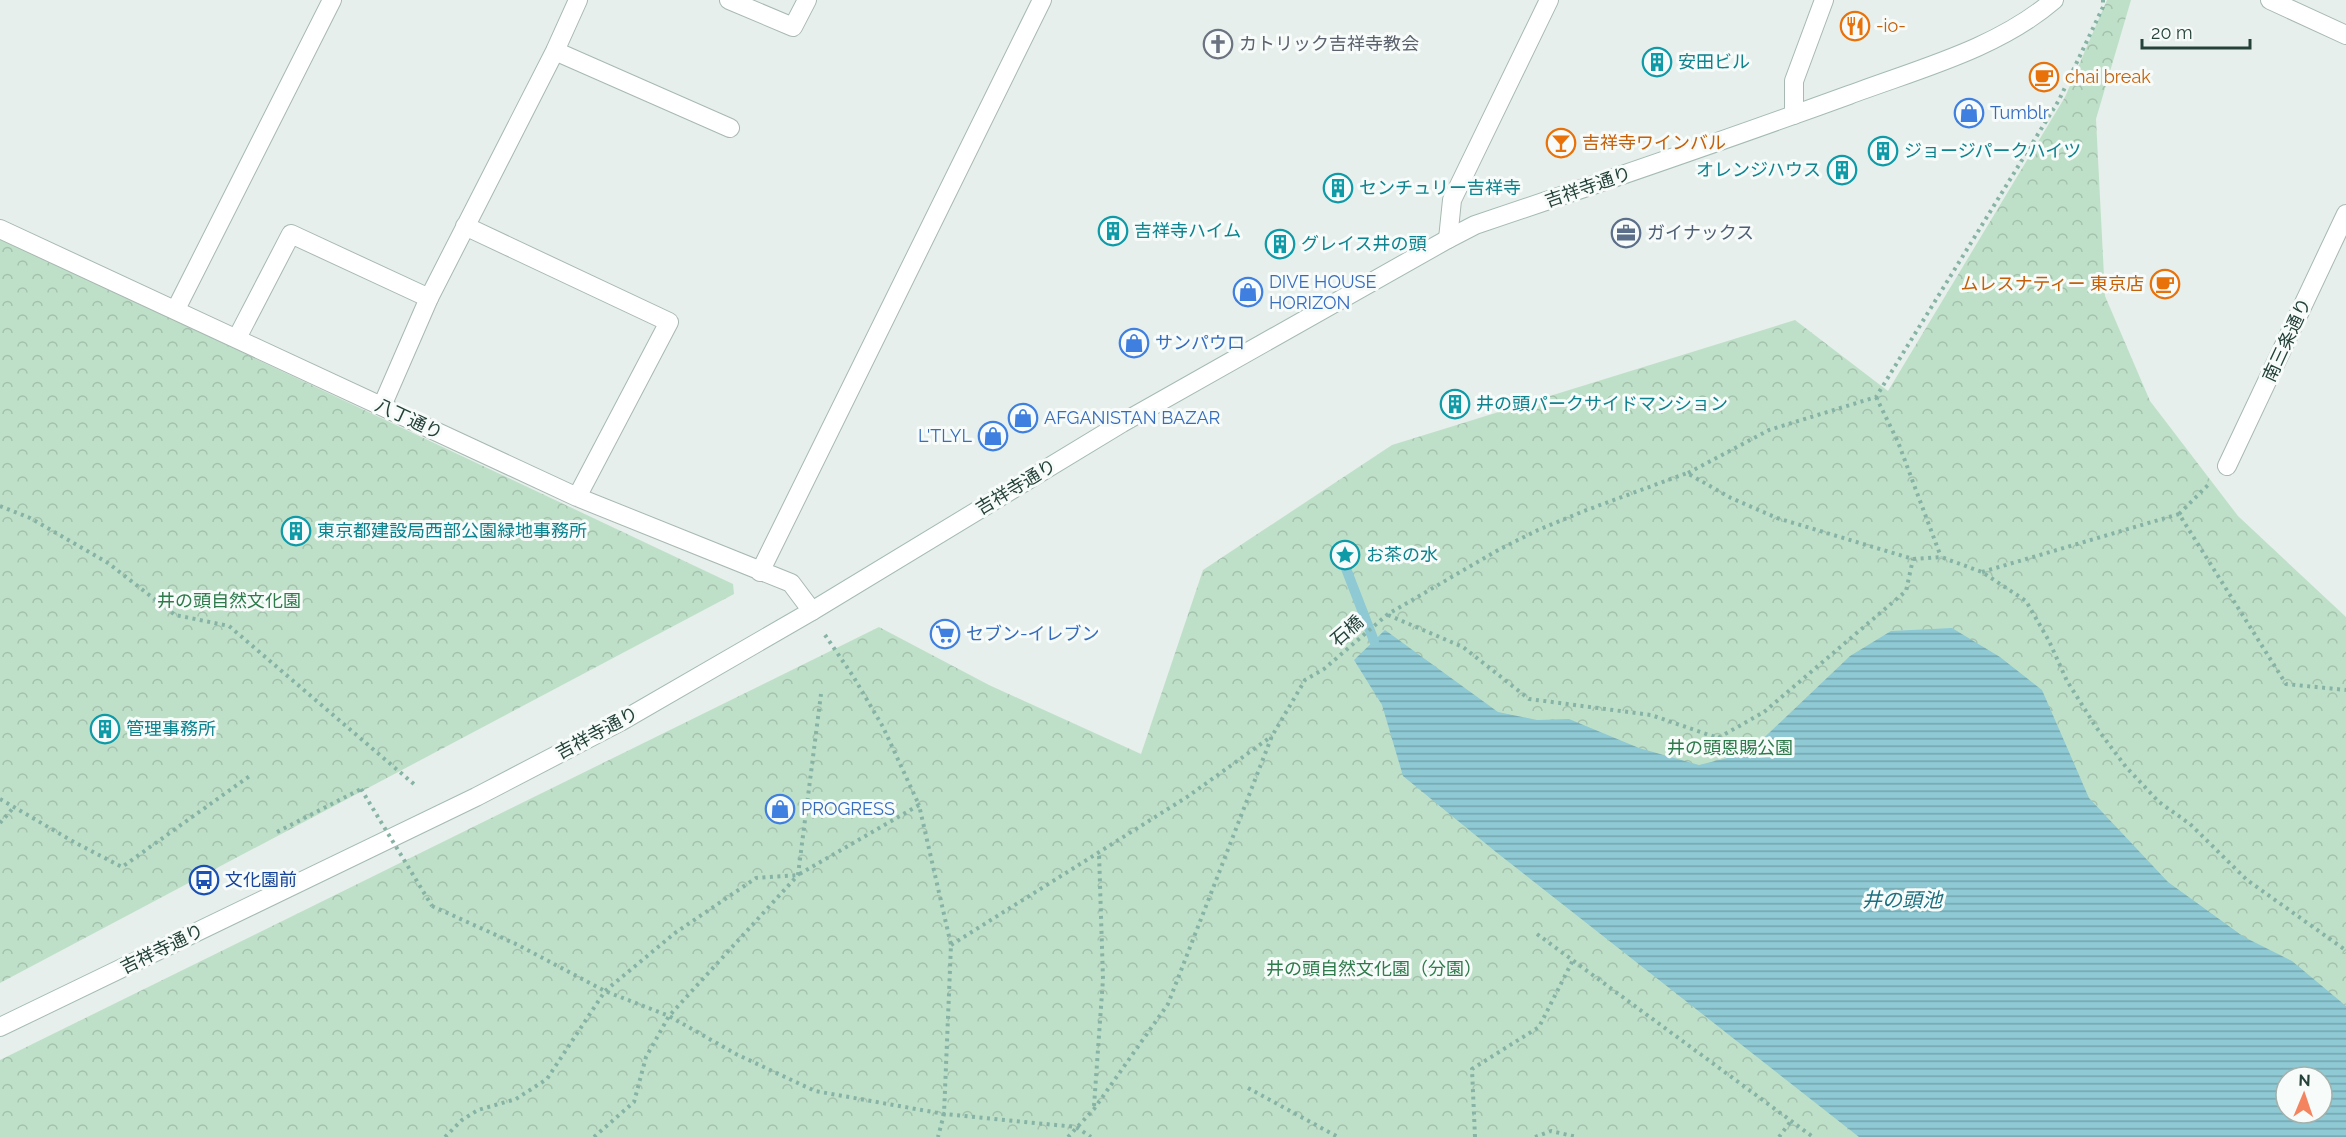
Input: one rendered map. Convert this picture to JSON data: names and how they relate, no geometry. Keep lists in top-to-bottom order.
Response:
{
  "streets": {
    "street": ["吉祥寺通り", "南三条通り", "八丁通り"],
    "path": ["石橋"]
  },
  "crossings": [
    ["吉祥寺通り", "八丁通り"]
  ],
  "water": ["井の頭池"],
  "parks": ["井の頭自然文化園", "井の頭恩賜公園", "井の頭自然文化園（分園）"],
  "places": {
    "restaurant": ["-io-"],
    "church": ["カトリック吉祥寺教会"],
    "building": [
      "安田ビル",
      "ジョージパークハイツ",
      "オレンジハウス",
      "センチュリー吉祥寺",
      "吉祥寺ハイム",
      "グレイス井の頭",
      "井の頭パークサイドマンション",
      "東京都建設局西部公園緑地事務所",
      "管理事務所"
    ],
    "cafe": ["chai break", "ムレスナティー 東京店"],
    "shop": [
      "Tumblr",
      "DIVE HOUSE HORIZON",
      "サンパウロ",
      "AFGANISTAN BAZAR",
      "L'TLYL",
      "PROGRESS"
    ],
    "bar": ["吉祥寺ワインバル"],
    "office": ["ガイナックス"],
    "place": ["お茶の水"],
    "supermarket": ["セブン-イレブン"],
    "bus stop": ["文化園前"]
  },
  "scale_bar": "20 m",
  "north": "top"
}
